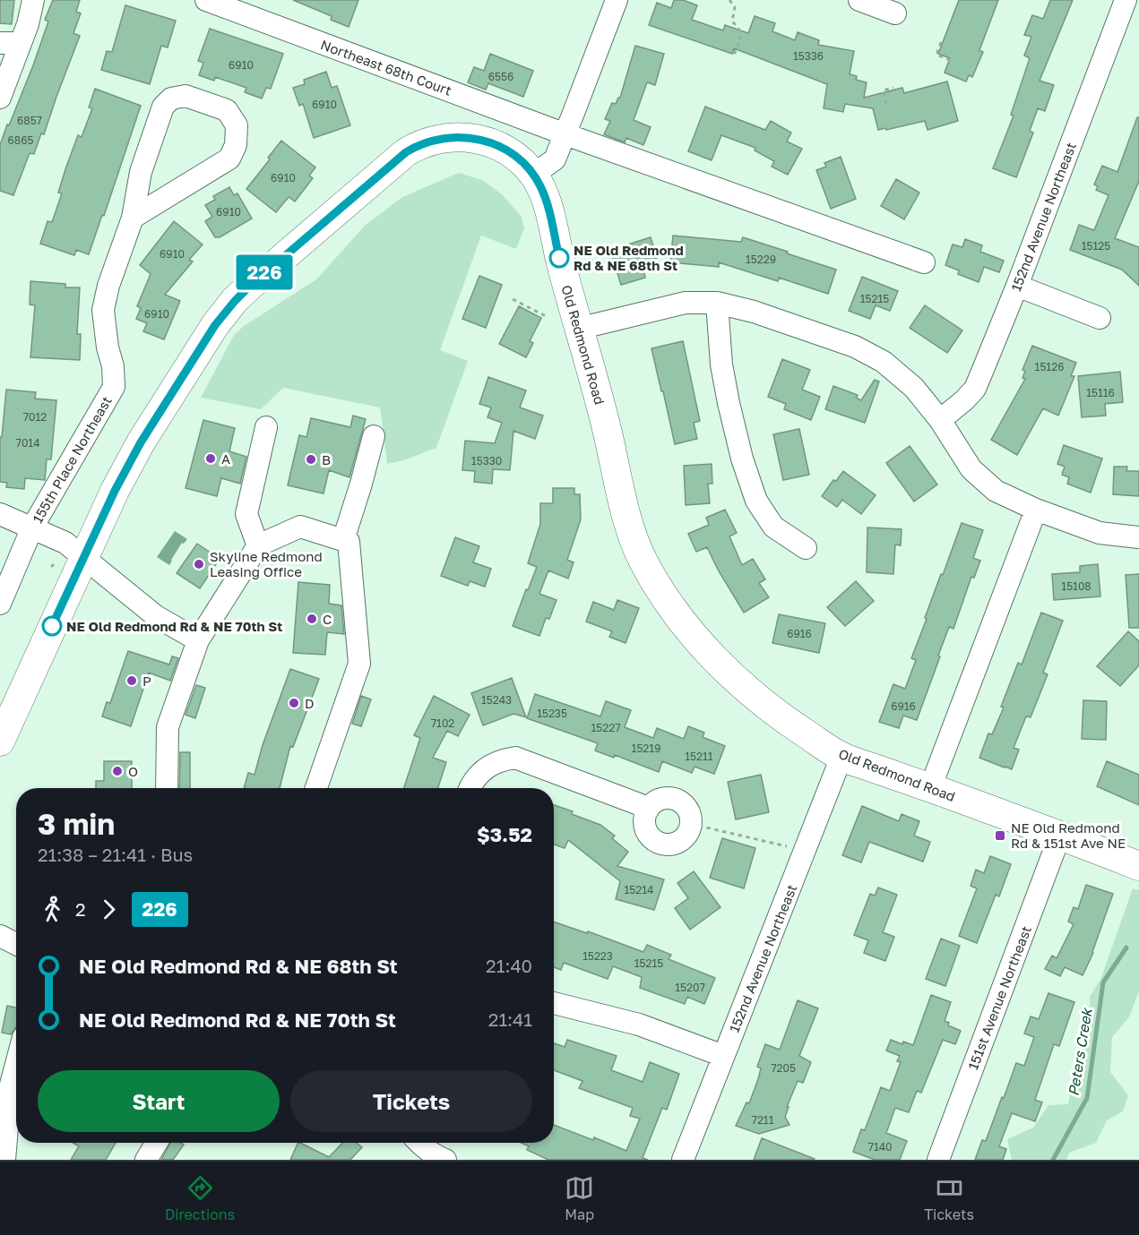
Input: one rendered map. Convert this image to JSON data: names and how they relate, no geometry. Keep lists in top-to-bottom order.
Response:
{
  "streets": {
    "main road": ["Old Redmond Road"],
    "street": [
      "Northeast 68th Court",
      "152nd Avenue Northeast",
      "155th Place Northeast",
      "151st Avenue Northeast"
    ]
  },
  "crossings": [
    ["152nd Avenue Northeast", "Old Redmond Road"],
    ["Old Redmond Road", "151st Avenue Northeast"]
  ],
  "water": ["Peters Creek"],
  "places": {
    "other": [
      "NE Old Redmond Rd & NE 68th St",
      "A",
      "B",
      "Skyline Redmond Leasing Office",
      "C",
      "NE Old Redmond Rd & NE 70th St",
      "P",
      "D",
      "O"
    ],
    "transit": ["NE Old Redmond Rd & 151st Ave NE"]
  },
  "lines": ["bus line 226"],
  "house_numbers": [
    "15336",
    "6910",
    "6556",
    "6910",
    "6857",
    "6865",
    "6910",
    "6910",
    "15125",
    "6910",
    "15229",
    "15215",
    "6910",
    "15126",
    "15116",
    "7012",
    "7014",
    "15330",
    "15108",
    "6916",
    "15243",
    "6916",
    "15235",
    "7102",
    "15227",
    "15219",
    "15211",
    "15214",
    "15223",
    "15215",
    "15207",
    "7205",
    "7211",
    "7140"
  ],
  "page": {
    "on_map": "226",
    "heading": ["3 min", "21:38 – 21:41 · Bus", "$3.52"],
    "legs": ["2", "226"],
    "list": [
      {
        "name": "NE Old Redmond Rd & NE 68th St",
        "value": "21:40"
      },
      {
        "name": "NE Old Redmond Rd & NE 70th St",
        "value": "21:41"
      }
    ],
    "buttons": ["Start", "Tickets"],
    "tabs": ["Directions", "Map", "Tickets"]
  }
}
